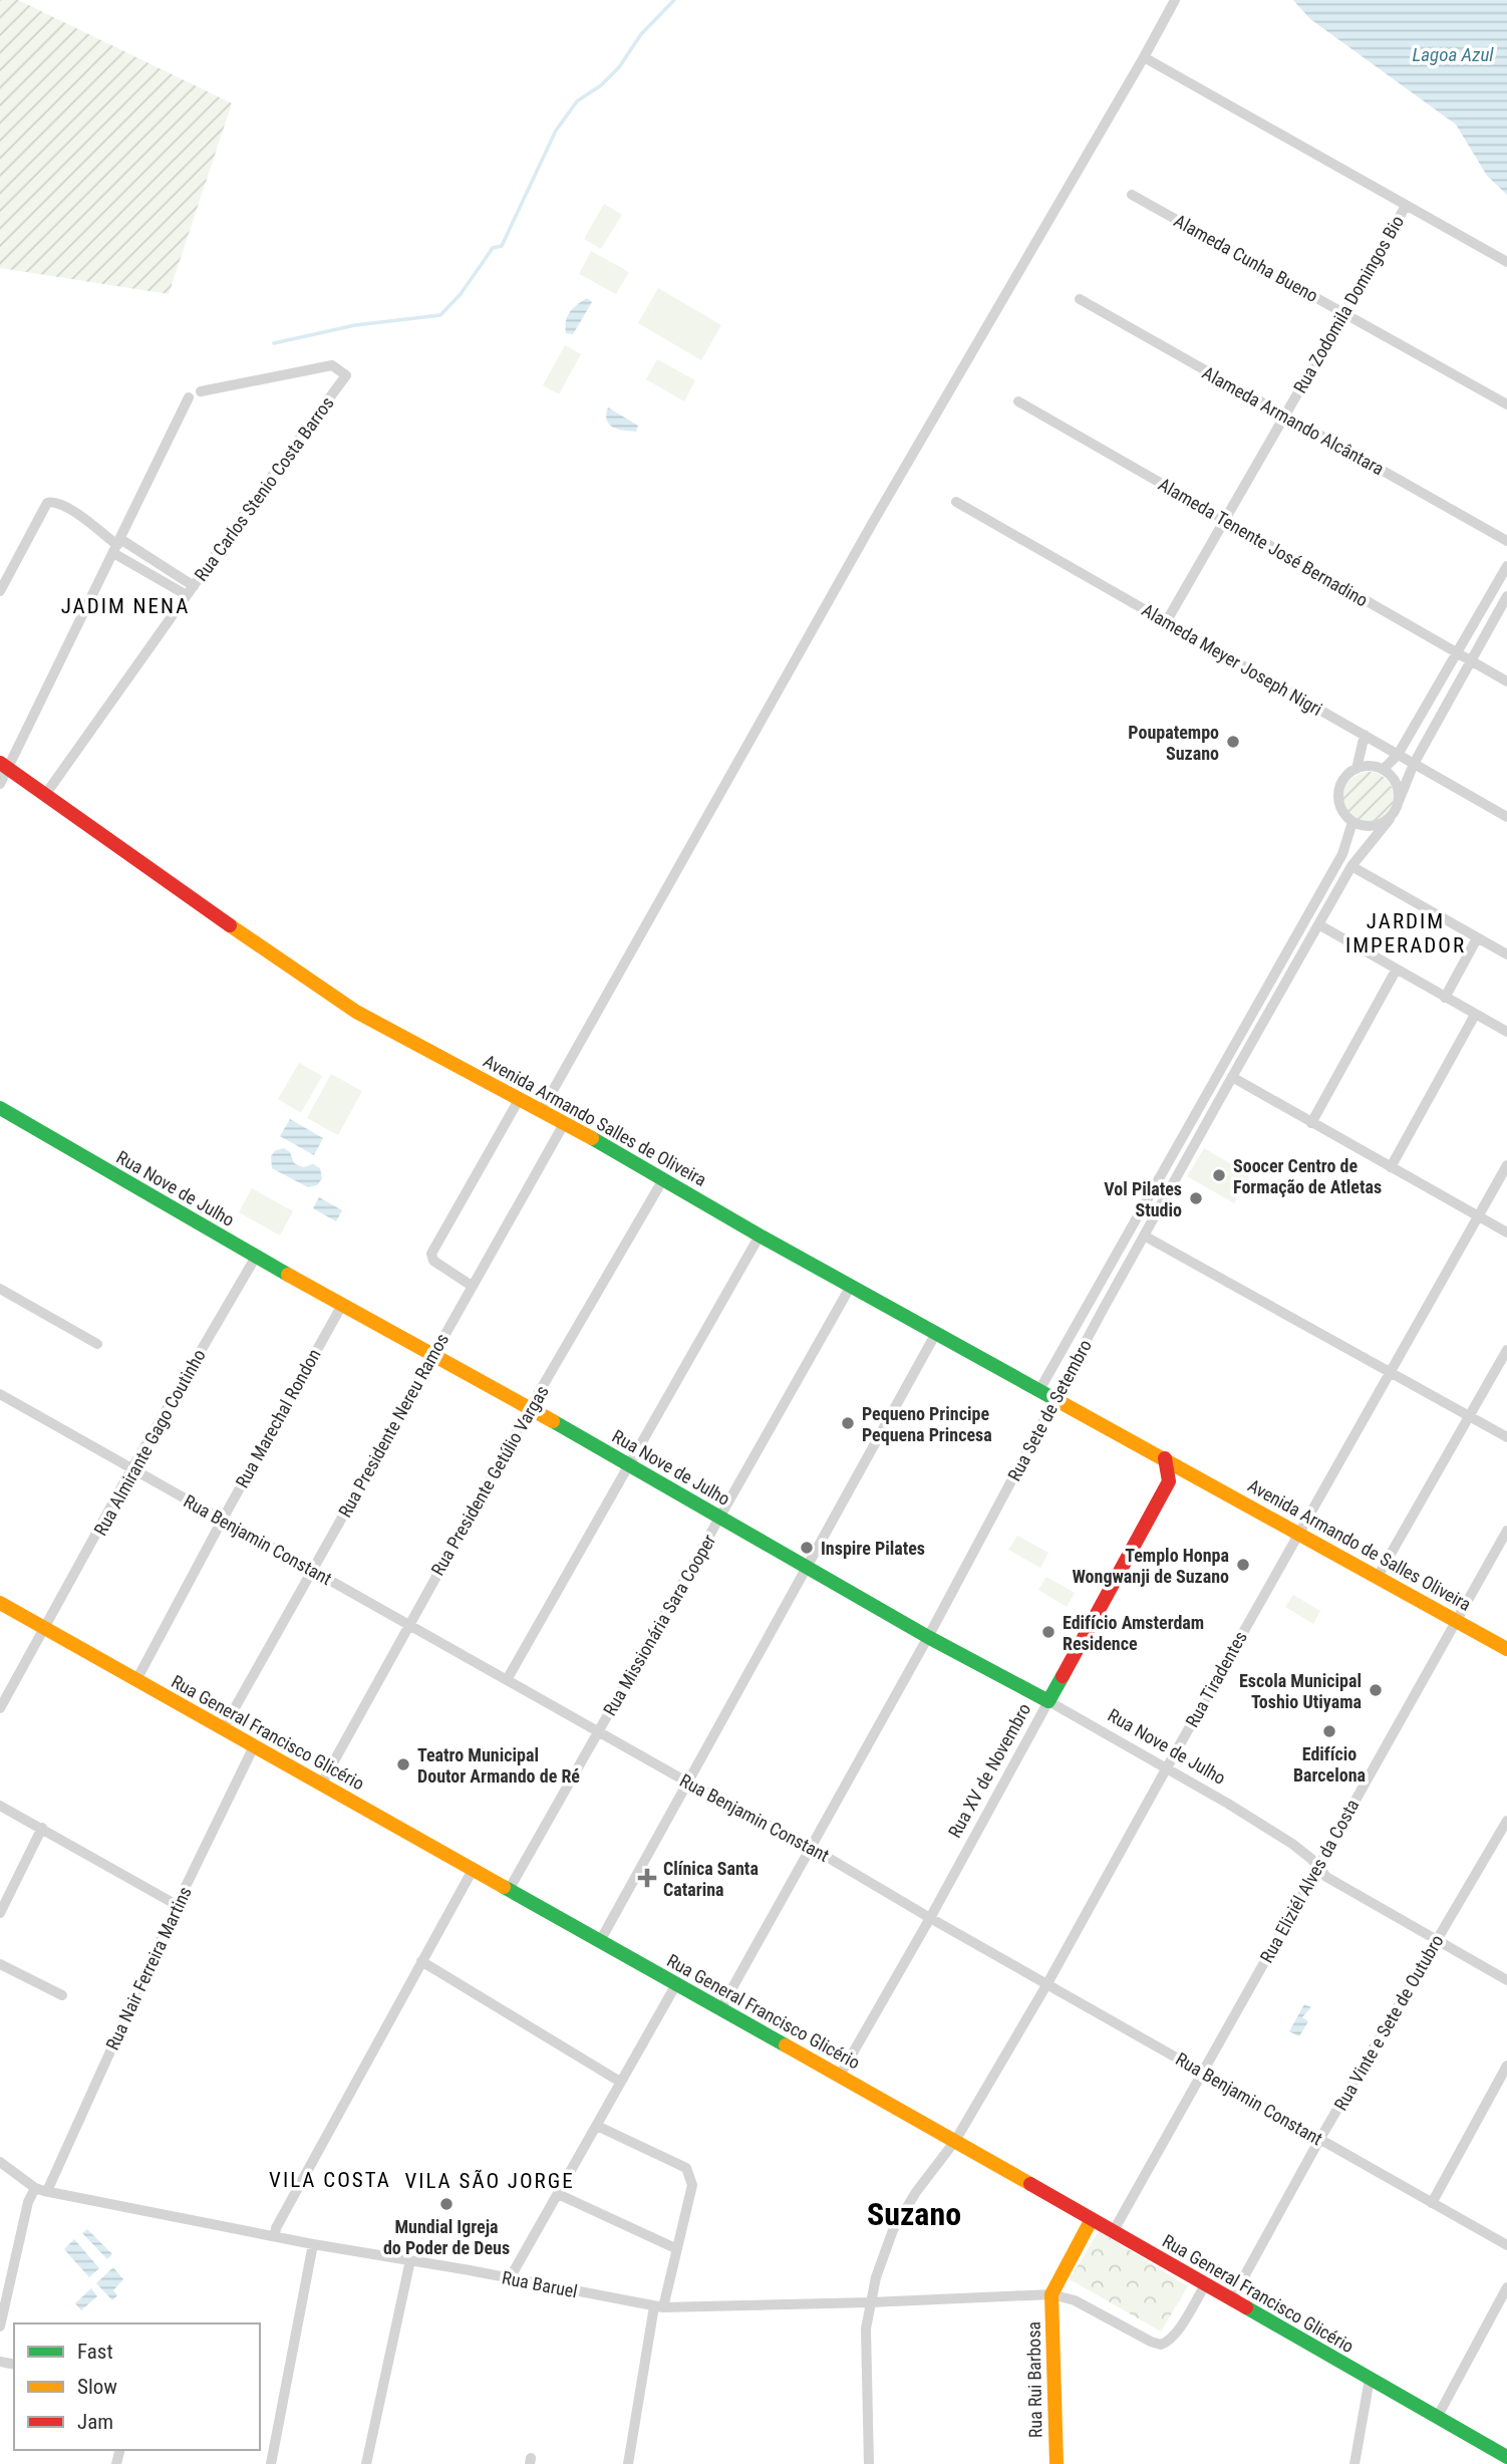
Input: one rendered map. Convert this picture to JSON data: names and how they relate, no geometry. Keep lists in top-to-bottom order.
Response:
{
  "streets": {
    "main road": [
      "Avenida Armando Salles de Oliveira",
      "Rua Nove de Julho",
      "Avenida Armando de Salles Oliveira",
      "Rua General Francisco Glicério",
      "Rua XV de Novembro",
      "Rua Rui Barbosa"
    ],
    "street": [
      "Alameda Cunha Bueno",
      "Rua Zodomila Domingos Bio",
      "Alameda Armando Alcântara",
      "Rua Carlos Stenio Costa Barros",
      "Alameda Tenente José Bernadino",
      "Alameda Meyer Joseph Nigri",
      "Rua Sete de Setembro",
      "Rua Marechal Rondon",
      "Rua Presidente Nereu Ramos",
      "Rua Almirante Gago Coutinho",
      "Rua Presidente Getúlio Vargas",
      "Rua Benjamin Constant",
      "Rua Missionária Sara Cooper",
      "Rua Tiradentes",
      "Rua Eliziél Alves da Costa",
      "Rua Nair Ferreira Martins",
      "Rua Vinte e Sete de Outubro",
      "Rua Baruel"
    ]
  },
  "crossings": [
    ["Alameda Cunha Bueno", "Rua Zodomila Domingos Bio"],
    ["Rua Zodomila Domingos Bio", "Alameda Armando Alcântara"],
    ["Rua Zodomila Domingos Bio", "Alameda Tenente José Bernadino"],
    ["Rua Zodomila Domingos Bio", "Alameda Meyer Joseph Nigri"],
    ["Rua Carlos Stenio Costa Barros", "Avenida Armando Salles de Oliveira"],
    ["Avenida Armando Salles de Oliveira", "Rua Sete de Setembro"],
    ["Avenida Armando Salles de Oliveira", "Rua Presidente Nereu Ramos"],
    ["Avenida Armando Salles de Oliveira", "Rua Presidente Getúlio Vargas"],
    ["Avenida Armando Salles de Oliveira", "Avenida Armando de Salles Oliveira"],
    ["Avenida Armando Salles de Oliveira", "Rua Missionária Sara Cooper"],
    ["Rua Nove de Julho", "Rua Sete de Setembro"],
    ["Rua Nove de Julho", "Rua Marechal Rondon"],
    ["Rua Nove de Julho", "Rua Presidente Nereu Ramos"],
    ["Rua Nove de Julho", "Rua Almirante Gago Coutinho"],
    ["Rua Nove de Julho", "Rua Presidente Getúlio Vargas"],
    ["Rua Nove de Julho", "Rua Missionária Sara Cooper"],
    ["Rua Nove de Julho", "Rua Tiradentes"],
    ["Rua Nove de Julho", "Rua XV de Novembro"],
    ["Rua Nove de Julho", "Rua Eliziél Alves da Costa"],
    ["Rua Nove de Julho", "Rua Vinte e Sete de Outubro"],
    ["Rua Sete de Setembro", "Rua Benjamin Constant"],
    ["Rua Sete de Setembro", "Rua General Francisco Glicério"],
    ["Rua Marechal Rondon", "Rua Benjamin Constant"],
    ["Rua Marechal Rondon", "Rua General Francisco Glicério"],
    ["Rua Presidente Nereu Ramos", "Rua Benjamin Constant"],
    ["Rua Presidente Nereu Ramos", "Rua General Francisco Glicério"],
    ["Rua Almirante Gago Coutinho", "Rua Benjamin Constant"],
    ["Rua Almirante Gago Coutinho", "Rua General Francisco Glicério"],
    ["Rua Presidente Getúlio Vargas", "Rua Benjamin Constant"],
    ["Rua Presidente Getúlio Vargas", "Rua General Francisco Glicério"],
    ["Rua Benjamin Constant", "Rua Missionária Sara Cooper"],
    ["Rua Benjamin Constant", "Rua Tiradentes"],
    ["Rua Benjamin Constant", "Rua XV de Novembro"],
    ["Rua Benjamin Constant", "Rua Eliziél Alves da Costa"],
    ["Rua Benjamin Constant", "Rua Vinte e Sete de Outubro"],
    ["Avenida Armando de Salles Oliveira", "Rua Tiradentes"],
    ["Avenida Armando de Salles Oliveira", "Rua Eliziél Alves da Costa"],
    ["Rua Missionária Sara Cooper", "Rua General Francisco Glicério"],
    ["Rua Tiradentes", "Rua General Francisco Glicério"],
    ["Rua Tiradentes", "Rua Baruel"],
    ["Rua General Francisco Glicério", "Rua XV de Novembro"],
    ["Rua General Francisco Glicério", "Rua Eliziél Alves da Costa"],
    ["Rua General Francisco Glicério", "Rua Nair Ferreira Martins"],
    ["Rua General Francisco Glicério", "Rua Vinte e Sete de Outubro"],
    ["Rua Nair Ferreira Martins", "Rua Baruel"],
    ["Rua Baruel", "Rua Rui Barbosa"]
  ],
  "districts": [
    "JADIM NENA",
    "JARDIM IMPERADOR",
    "VILA COSTA",
    "VILA SÃO JORGE",
    "Suzano"
  ],
  "water": ["Lagoa Azul"],
  "places": {
    "other": [
      "Poupatempo Suzano",
      "Soocer Centro de Formação de Atletas",
      "Vol Pilates Studio",
      "Pequeno Principe Pequena Princesa",
      "Inspire Pilates",
      "Templo Honpa Wongwanji de Suzano",
      "Edifício Amsterdam Residence",
      "Escola Municipal Toshio Utiyama",
      "Edifício Barcelona",
      "Teatro Municipal Doutor Armando de Ré",
      "Mundial Igreja do Poder de Deus"
    ],
    "health": ["Clínica Santa Catarina"]
  },
  "legend": ["Fast", "Slow", "Jam"]
}
